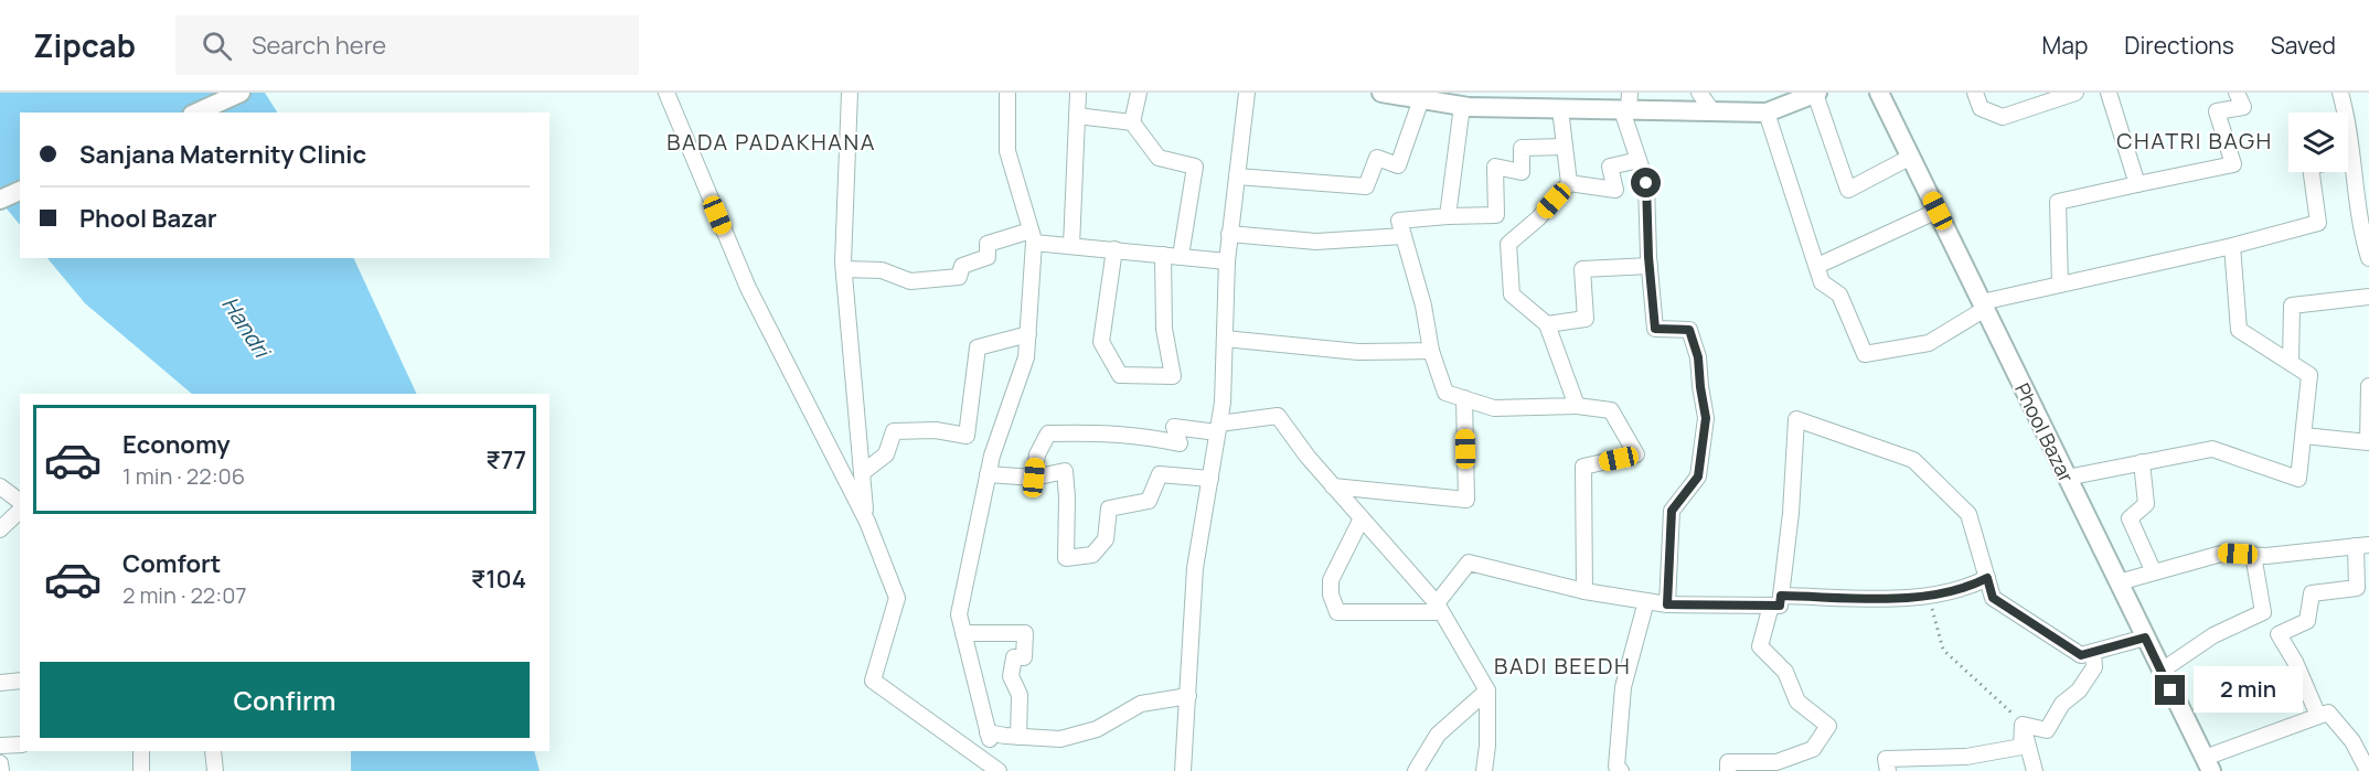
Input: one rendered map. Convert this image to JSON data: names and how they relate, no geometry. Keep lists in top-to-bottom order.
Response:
{
  "streets": {
    "street": ["Phool Bazar"]
  },
  "districts": ["CHATRI BAGH", "BADA PADAKHANA", "BADI BEEDH"],
  "water": ["Handri"],
  "page": {
    "header": "Zipcab",
    "search": "Search here",
    "nav": ["Map", "Directions", "Saved"],
    "banner": ["Sanjana Maternity Clinic", "Phool Bazar"],
    "list": [
      {
        "name": "Economy",
        "note": "1 min · 22:06",
        "value": "₹77"
      },
      {
        "name": "Comfort",
        "note": "2 min · 22:07",
        "value": "₹104"
      }
    ],
    "buttons": "Confirm",
    "bubble": "2 min"
  }
}
